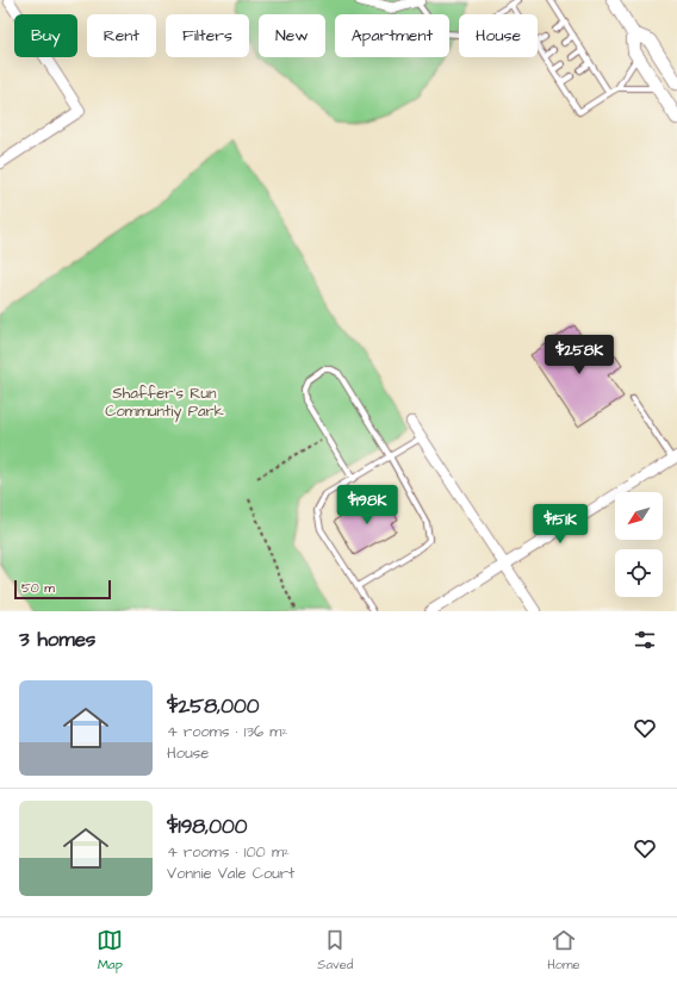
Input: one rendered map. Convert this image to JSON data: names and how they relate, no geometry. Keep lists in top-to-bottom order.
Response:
{
  "parks": ["Shaffer’s Run Communtiy Park"],
  "scale_bar": "50 m",
  "north": "bottom left",
  "page": {
    "chip": [
      "Buy",
      "Rent",
      "Filters",
      "New",
      "Apartment",
      "House"
    ],
    "price": ["$258K", "$198K", "$151K"],
    "scale": "50 m",
    "heading": "3 homes",
    "list": [
      {
        "name": "$258,000",
        "note": "4 rooms · 136 m² · House"
      },
      {
        "name": "$198,000",
        "note": "4 rooms · 100 m² · Vonnie Vale Court"
      }
    ],
    "tabs": ["Map", "Saved", "Home"]
  }
}
